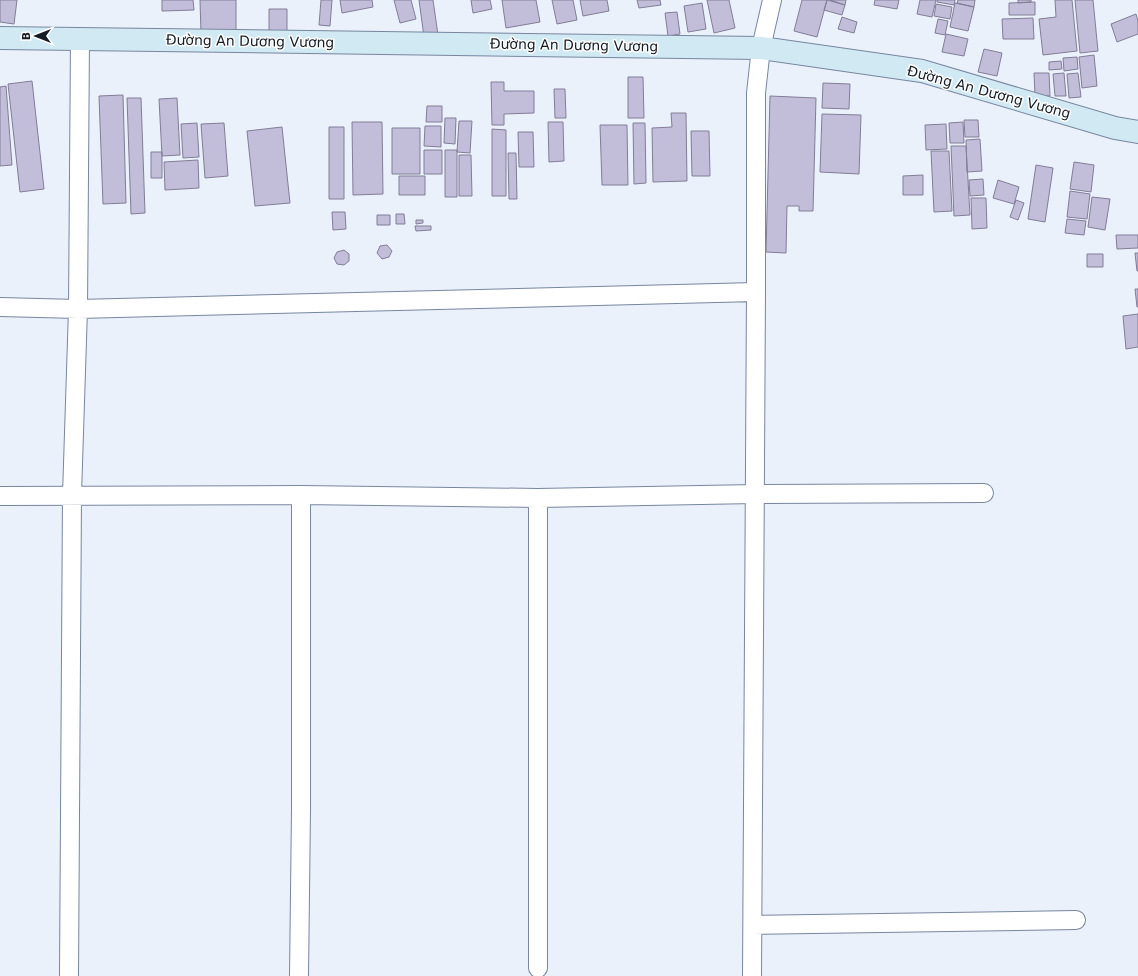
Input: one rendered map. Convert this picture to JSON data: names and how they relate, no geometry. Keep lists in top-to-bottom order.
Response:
{
  "streets": {
    "main road": ["Đường An Dương Vương"]
  },
  "north": "left"
}
